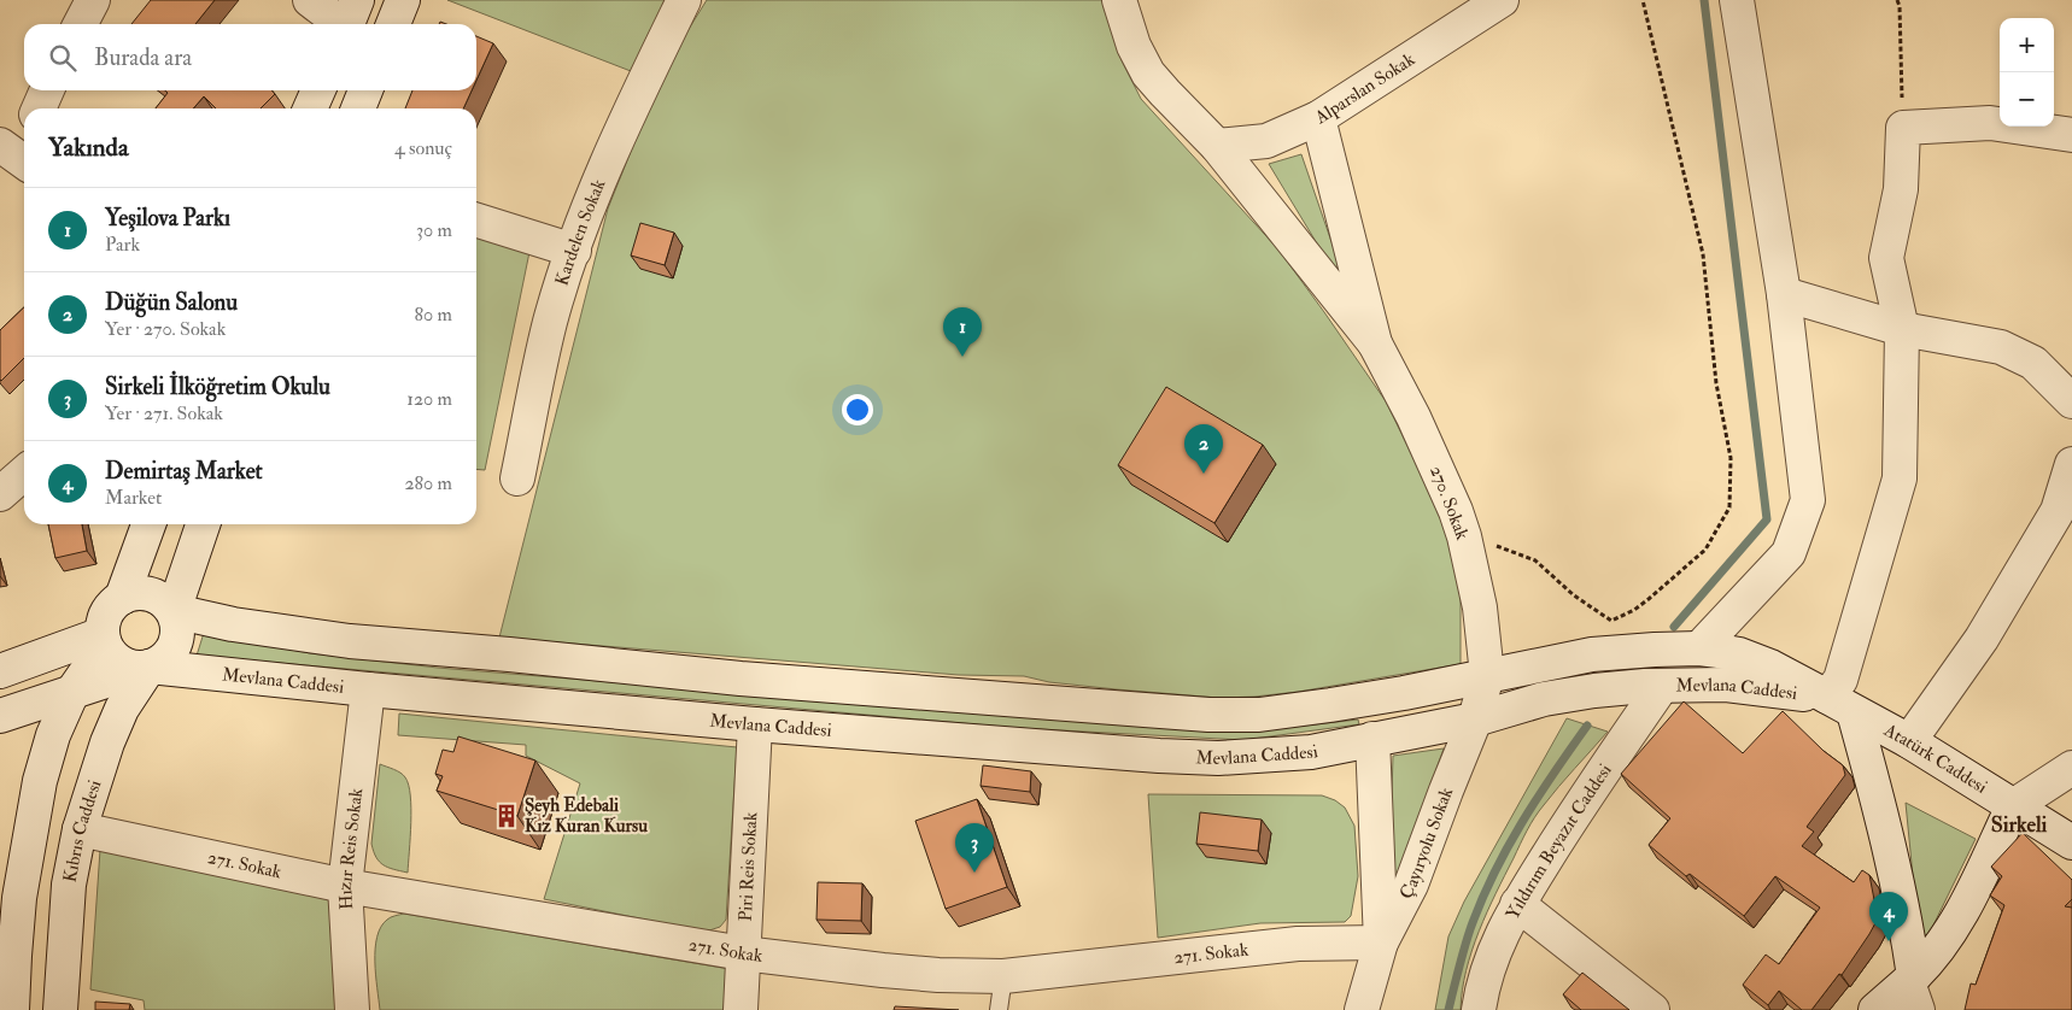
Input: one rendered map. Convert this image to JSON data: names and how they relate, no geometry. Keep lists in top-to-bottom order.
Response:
{
  "streets": {
    "street": [
      "Alparslan Sokak",
      "Kardelen Sokak",
      "270. Sokak",
      "Mevlana Caddesi",
      "Atatürk Caddesi",
      "Kıbrıs Caddesi",
      "Yıldırım Beyazıt Caddesi",
      "Çayıryolu Sokak",
      "Hızır Reis Sokak",
      "271. Sokak",
      "Piri Reis Sokak"
    ]
  },
  "crossings": [
    ["270. Sokak", "Atatürk Caddesi"],
    ["270. Sokak", "Çayıryolu Sokak"],
    ["Mevlana Caddesi", "Atatürk Caddesi"],
    ["Mevlana Caddesi", "Kıbrıs Caddesi"],
    ["Mevlana Caddesi", "Yıldırım Beyazıt Caddesi"],
    ["Mevlana Caddesi", "Çayıryolu Sokak"],
    ["Mevlana Caddesi", "Hızır Reis Sokak"],
    ["Mevlana Caddesi", "Piri Reis Sokak"],
    ["Atatürk Caddesi", "Kıbrıs Caddesi"],
    ["Atatürk Caddesi", "Çayıryolu Sokak"],
    ["Kıbrıs Caddesi", "271. Sokak"],
    ["Çayıryolu Sokak", "271. Sokak"],
    ["Hızır Reis Sokak", "271. Sokak"],
    ["271. Sokak", "Piri Reis Sokak"]
  ],
  "districts": ["Sirkeli"],
  "places": {
    "building": ["Şeyh Edebali Kız Kuran Kursu"]
  },
  "page": {
    "map_buttons": ["+", "−"],
    "search": "Burada ara",
    "heading": ["Yakında", "4 sonuç"],
    "list": [
      {
        "mark": "1",
        "name": "Yeşilova Parkı",
        "note": "Park",
        "value": "30 m"
      },
      {
        "mark": "2",
        "name": "Düğün Salonu",
        "note": "Yer · 270. Sokak",
        "value": "80 m"
      },
      {
        "mark": "3",
        "name": "Sirkeli İlköğretim Okulu",
        "note": "Yer · 271. Sokak",
        "value": "120 m"
      },
      {
        "mark": "4",
        "name": "Demirtaş Market",
        "note": "Market",
        "value": "280 m"
      }
    ],
    "pins": [
      "1",
      "2",
      "3",
      "4"
    ]
  }
}
